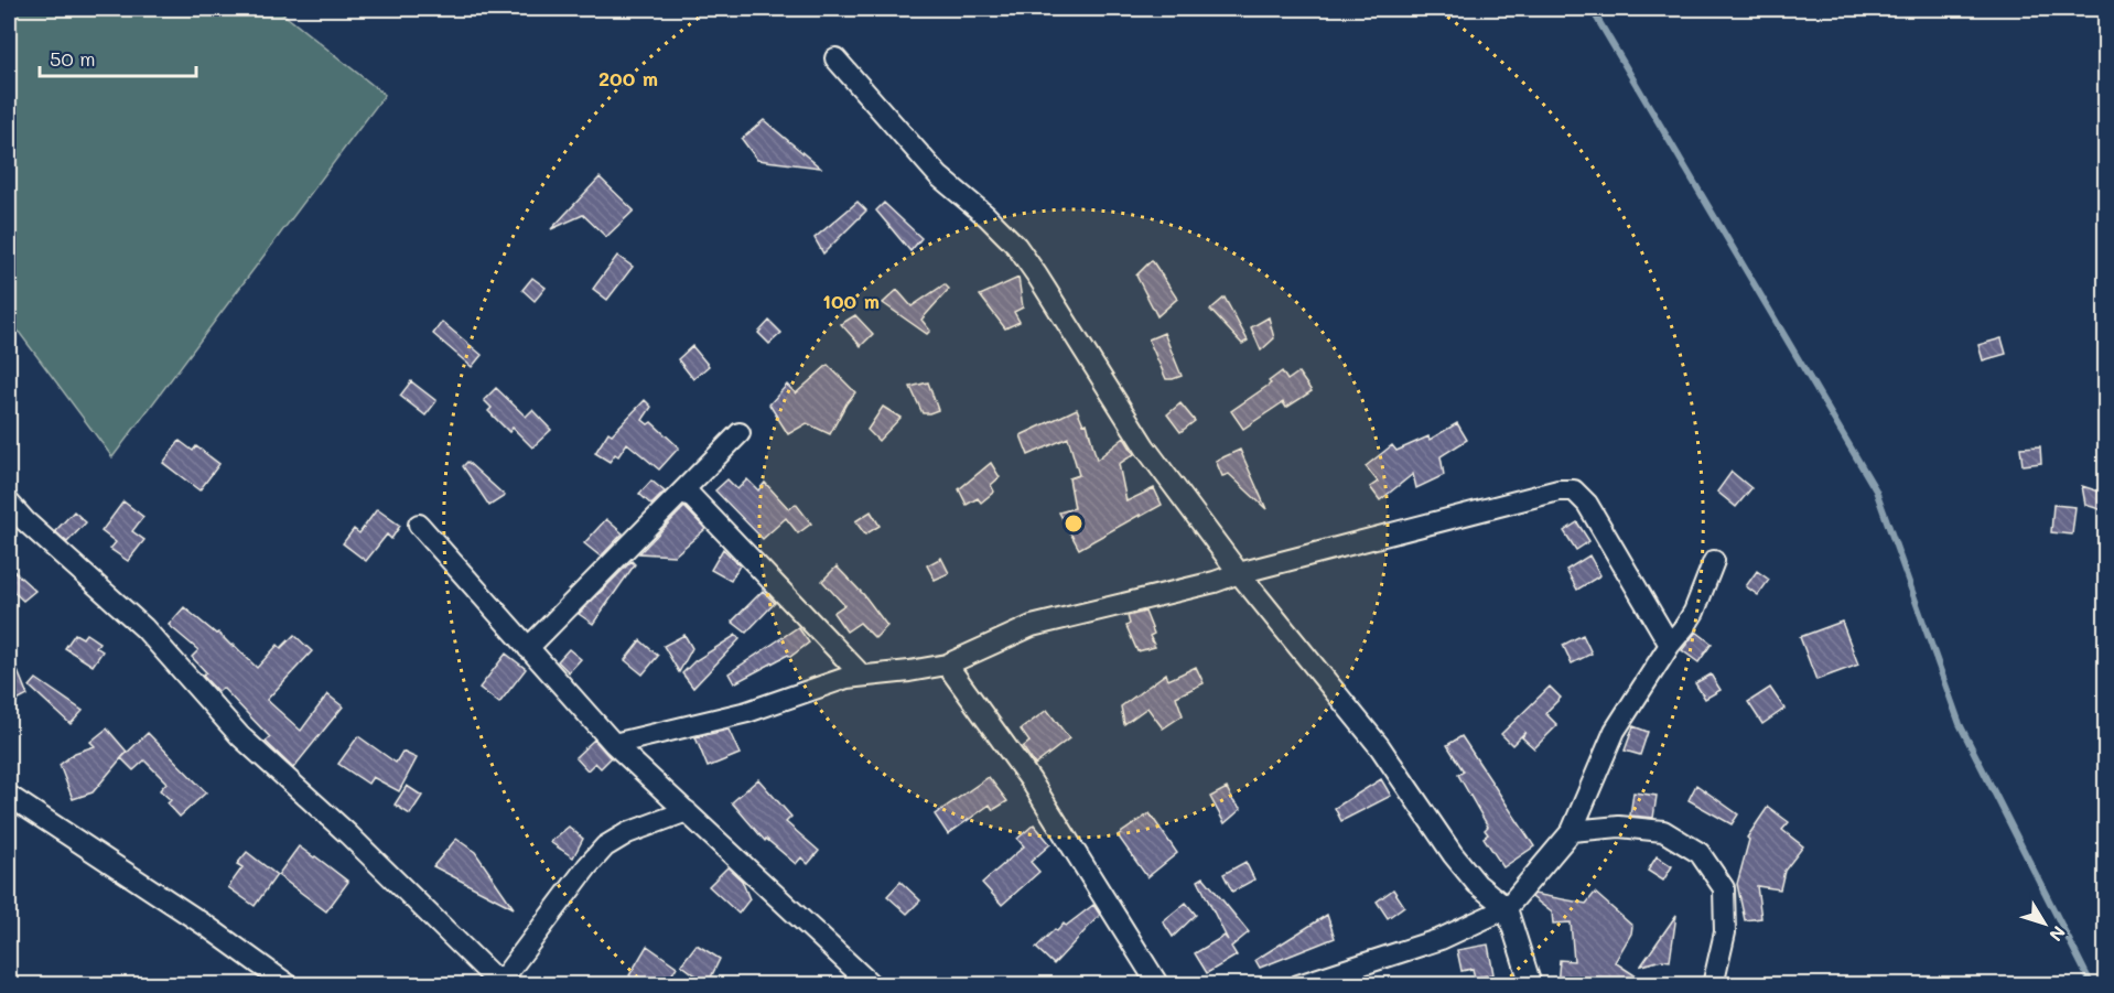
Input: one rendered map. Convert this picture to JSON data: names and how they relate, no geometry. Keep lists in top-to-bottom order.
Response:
{
  "scale_bar": "50 m",
  "north": "bottom right",
  "rings": ["200 m", "100 m"]
}
